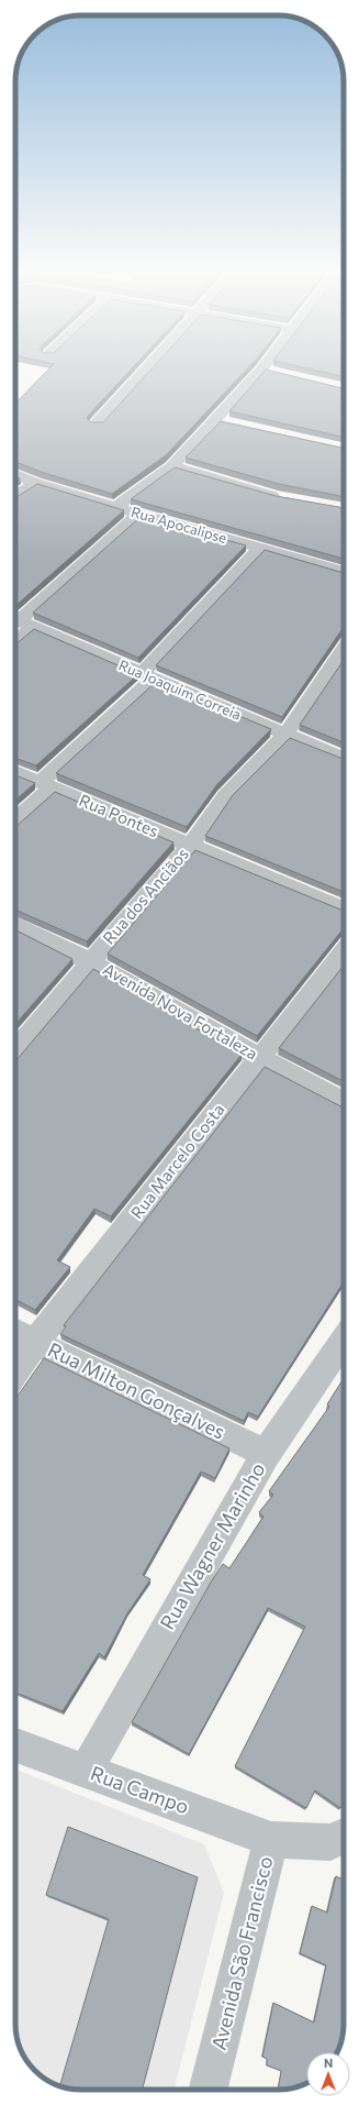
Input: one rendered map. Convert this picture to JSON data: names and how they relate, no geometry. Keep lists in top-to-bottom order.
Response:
{
  "streets": {
    "street": [
      "Rua Apocalipse",
      "Rua Joaquim Correia",
      "Rua Pontes",
      "Rua dos Anciãos",
      "Avenida Nova Fortaleza",
      "Rua Marcelo Costa",
      "Rua Milton Gonçalves",
      "Rua Wagner Marinho",
      "Rua Campo",
      "Avenida São Francisco"
    ]
  },
  "crossings": [
    ["Rua Joaquim Correia", "Rua dos Anciãos"],
    ["Rua Pontes", "Rua dos Anciãos"],
    ["Rua dos Anciãos", "Avenida Nova Fortaleza"],
    ["Avenida Nova Fortaleza", "Rua Marcelo Costa"],
    ["Rua Marcelo Costa", "Rua Milton Gonçalves"],
    ["Rua Milton Gonçalves", "Rua Wagner Marinho"],
    ["Rua Wagner Marinho", "Rua Campo"],
    ["Rua Campo", "Avenida São Francisco"]
  ],
  "north": "top"
}
